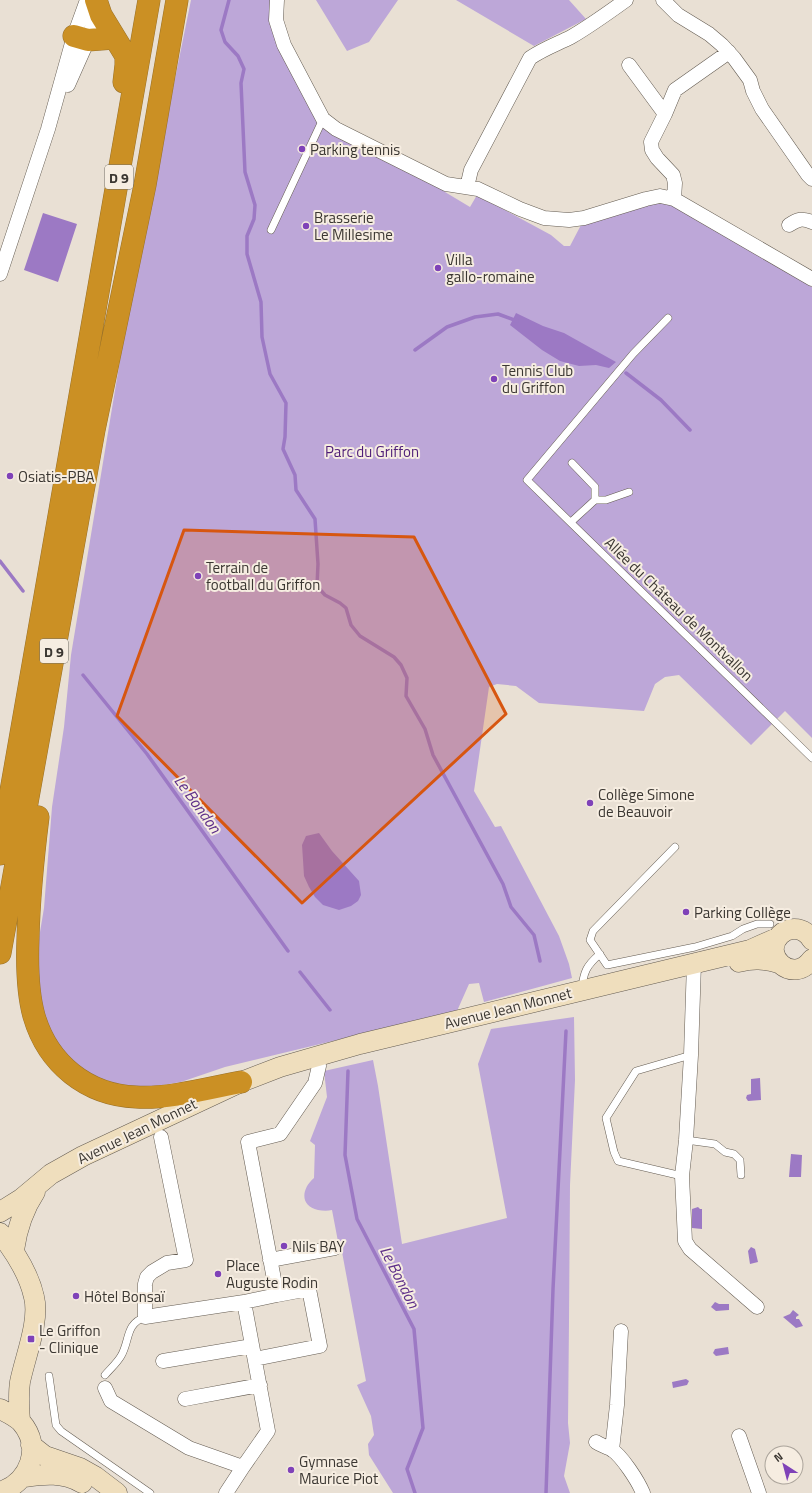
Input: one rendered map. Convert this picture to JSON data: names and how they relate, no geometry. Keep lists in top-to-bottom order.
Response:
{
  "streets": {
    "highway": ["D 9"],
    "street": ["Avenue Jean Monnet"],
    "lane": ["Allée du Château de Montvallon"]
  },
  "water": ["Le Bondon"],
  "parks": ["Parc du Griffon"],
  "places": {
    "other": [
      "Parking tennis",
      "Brasserie Le Millesime",
      "Villa gallo-romaine",
      "Tennis Club du Griffon",
      "Osiatis-PBA",
      "Terrain de football du Griffon",
      "Collège Simone de Beauvoir",
      "Parking Collège",
      "Nils BAY",
      "Place Auguste Rodin",
      "Hôtel Bonsaï",
      "Gymnase Maurice Piot"
    ],
    "transit": ["Le Griffon - Clinique"]
  },
  "north": "top left"
}
